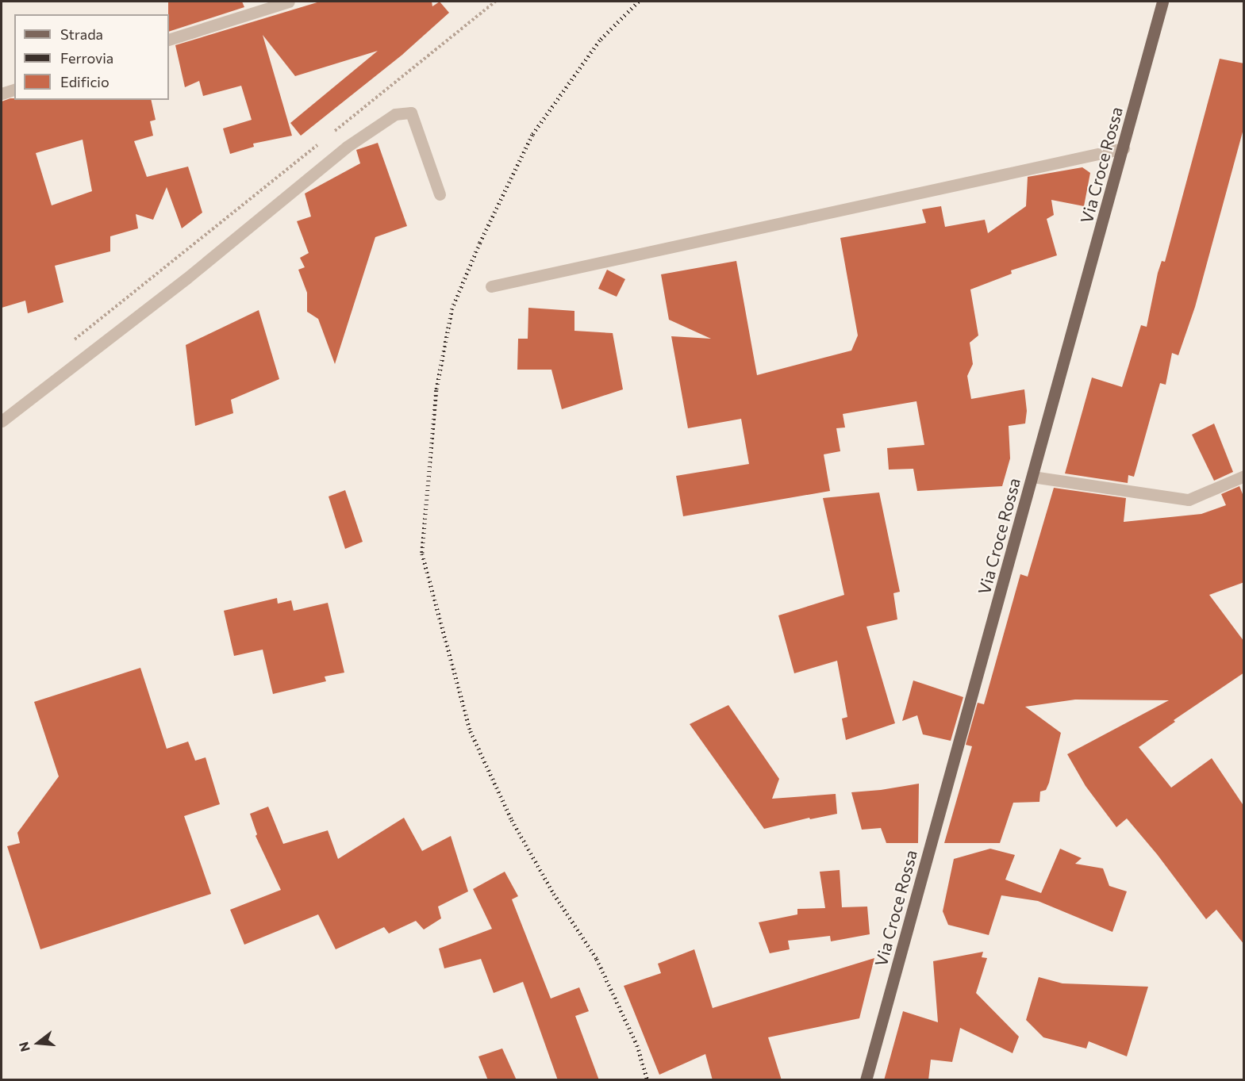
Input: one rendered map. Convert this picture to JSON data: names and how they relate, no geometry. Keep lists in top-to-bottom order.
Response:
{
  "streets": {
    "main road": ["Via Croce Rossa"]
  },
  "legend": ["Strada", "Ferrovia", "Edificio"],
  "north": "left"
}
